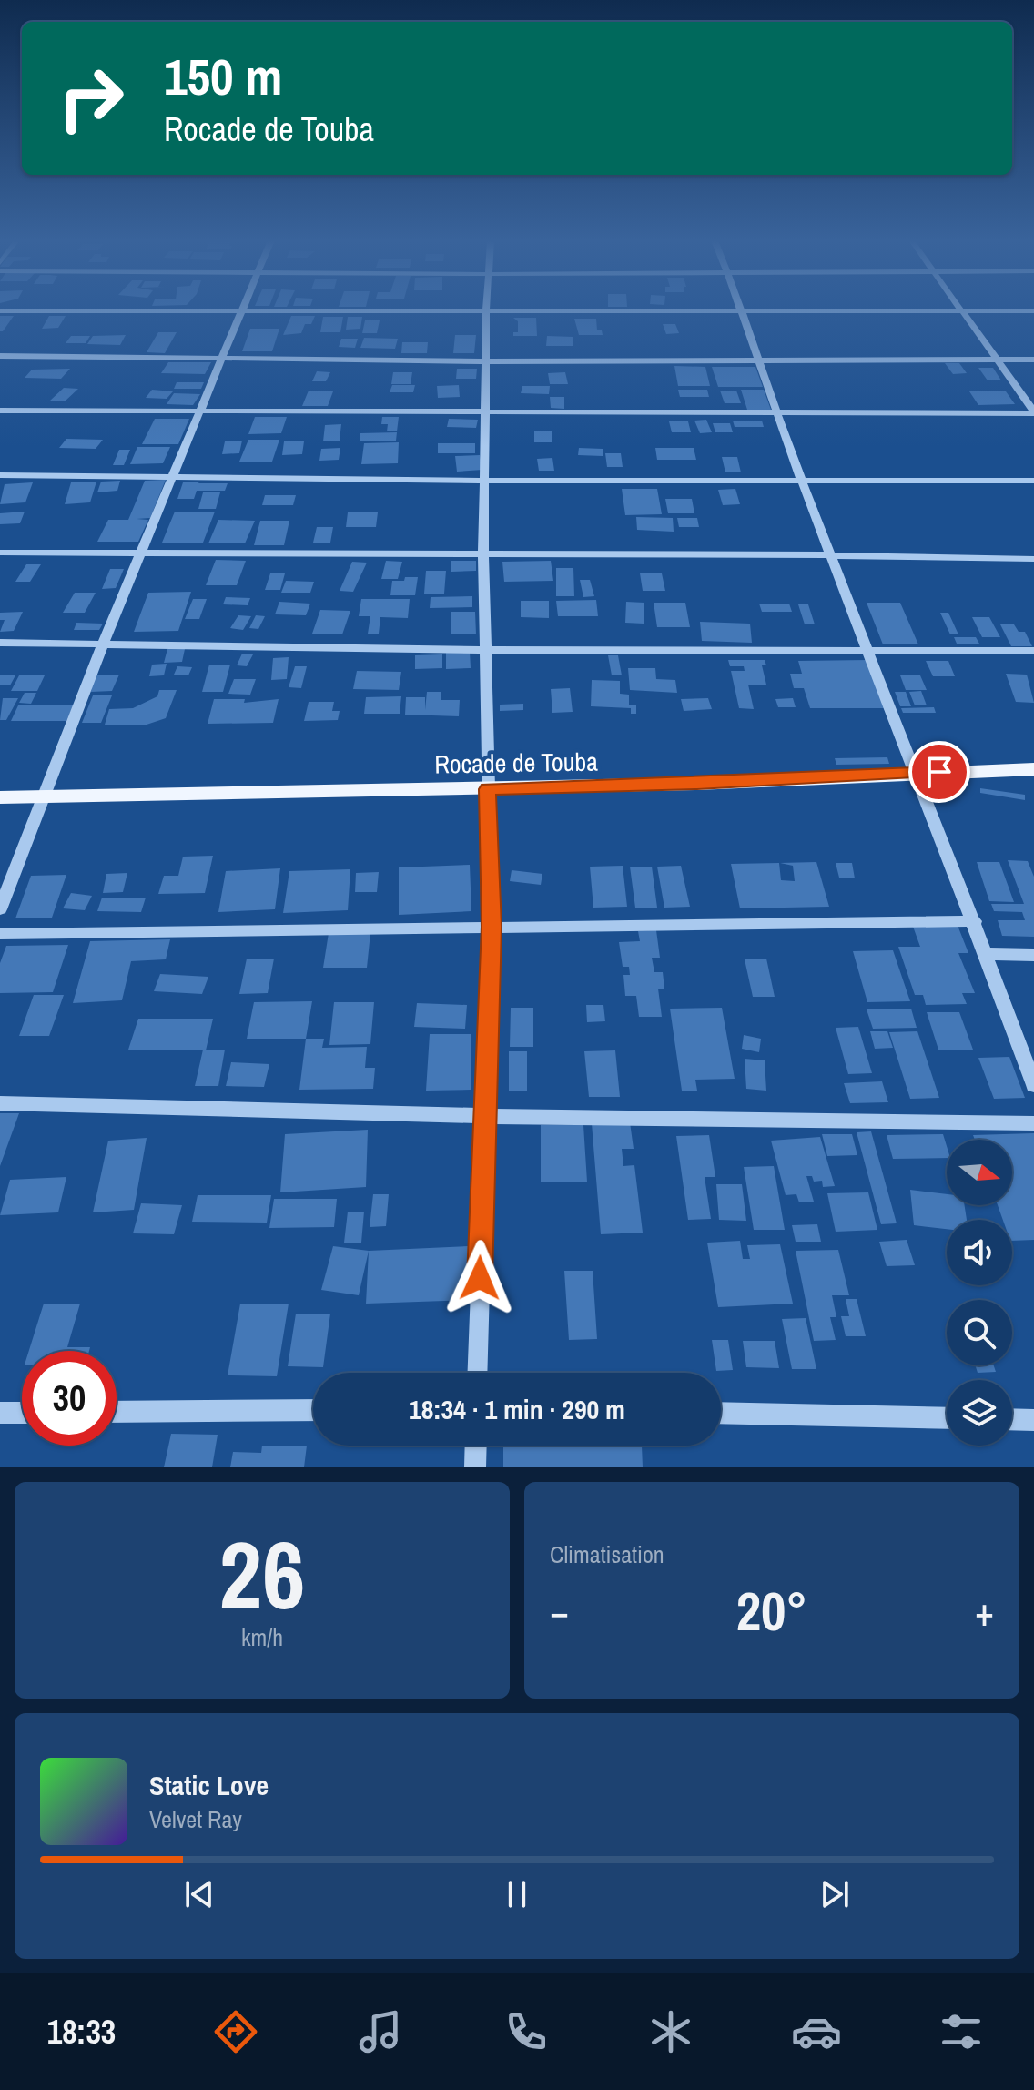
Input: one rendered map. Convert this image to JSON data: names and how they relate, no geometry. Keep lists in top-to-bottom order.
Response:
{
  "streets": {
    "main road": ["Rocade de Touba"]
  },
  "north": "right",
  "page": {
    "turn": ["150 m", "Rocade de Touba"],
    "limit": "30",
    "trip": "18:34 · 1 min · 290 m",
    "tile": [
      ["26", "km/h"],
      "Climatisation"
    ],
    "heat": ["−", "20°", "+"],
    "song": ["Static Love", "Velvet Ray"],
    "tabs": "18:33"
  }
}
